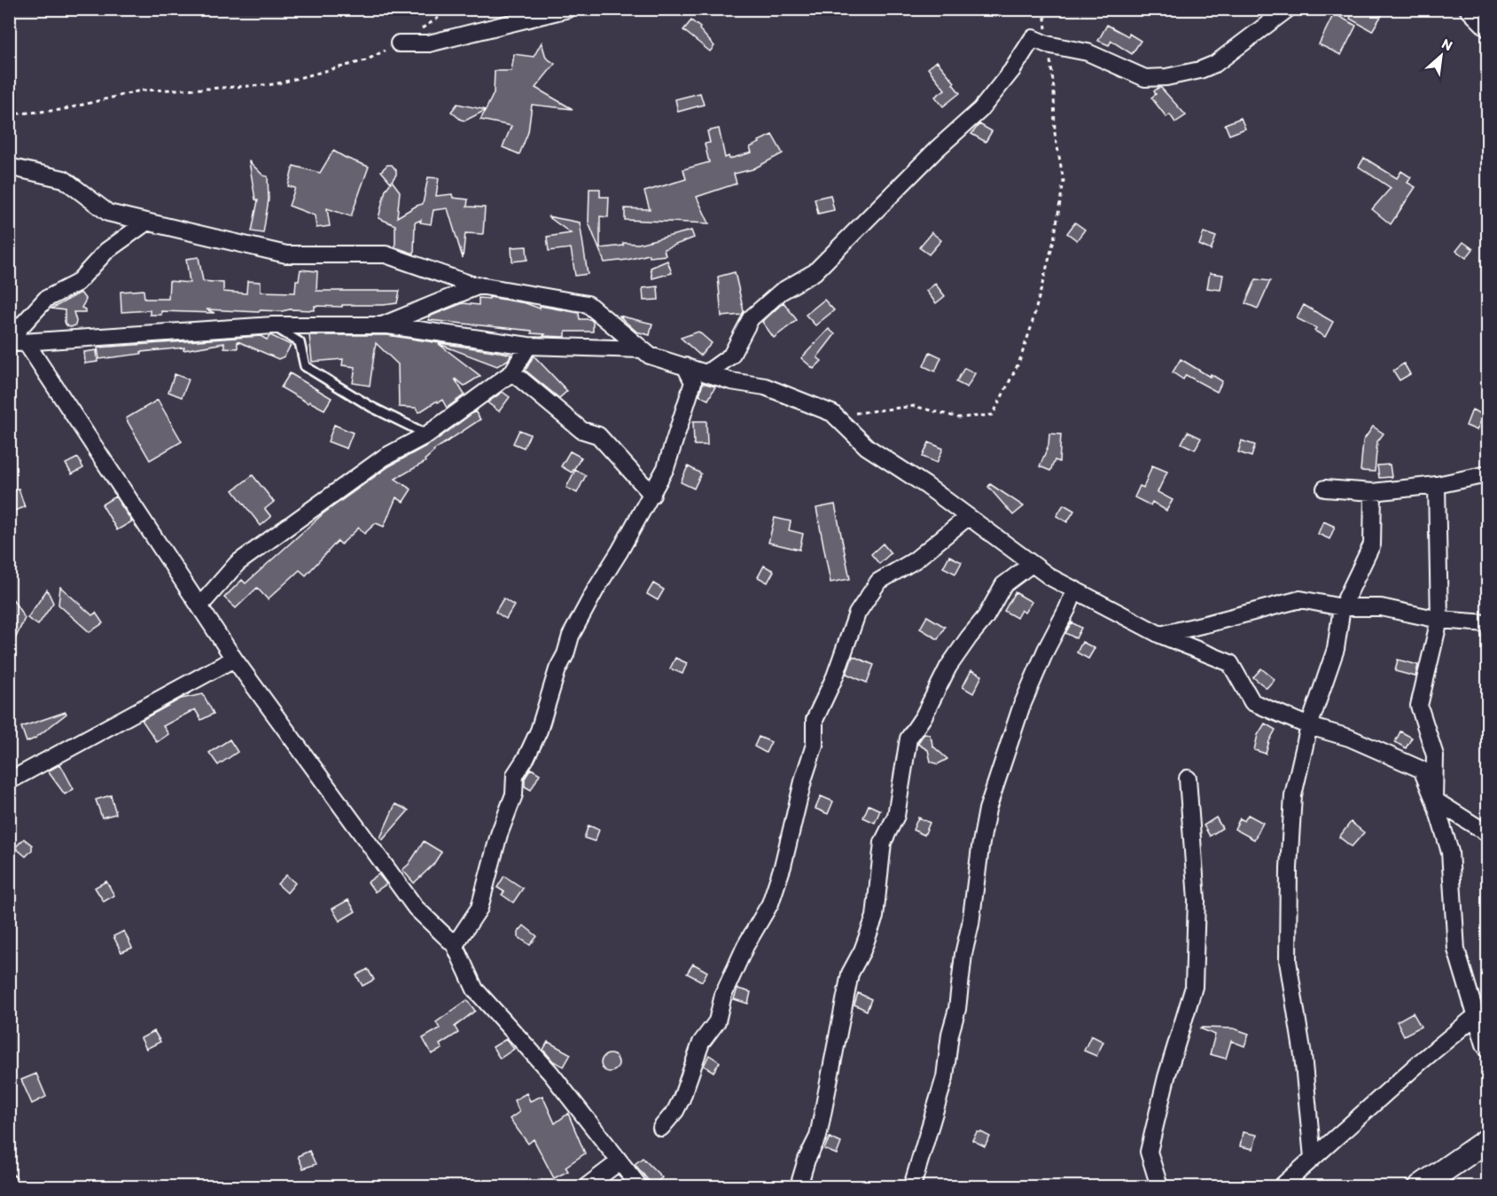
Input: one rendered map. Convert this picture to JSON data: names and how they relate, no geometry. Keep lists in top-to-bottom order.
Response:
{
  "north": "top right"
}
